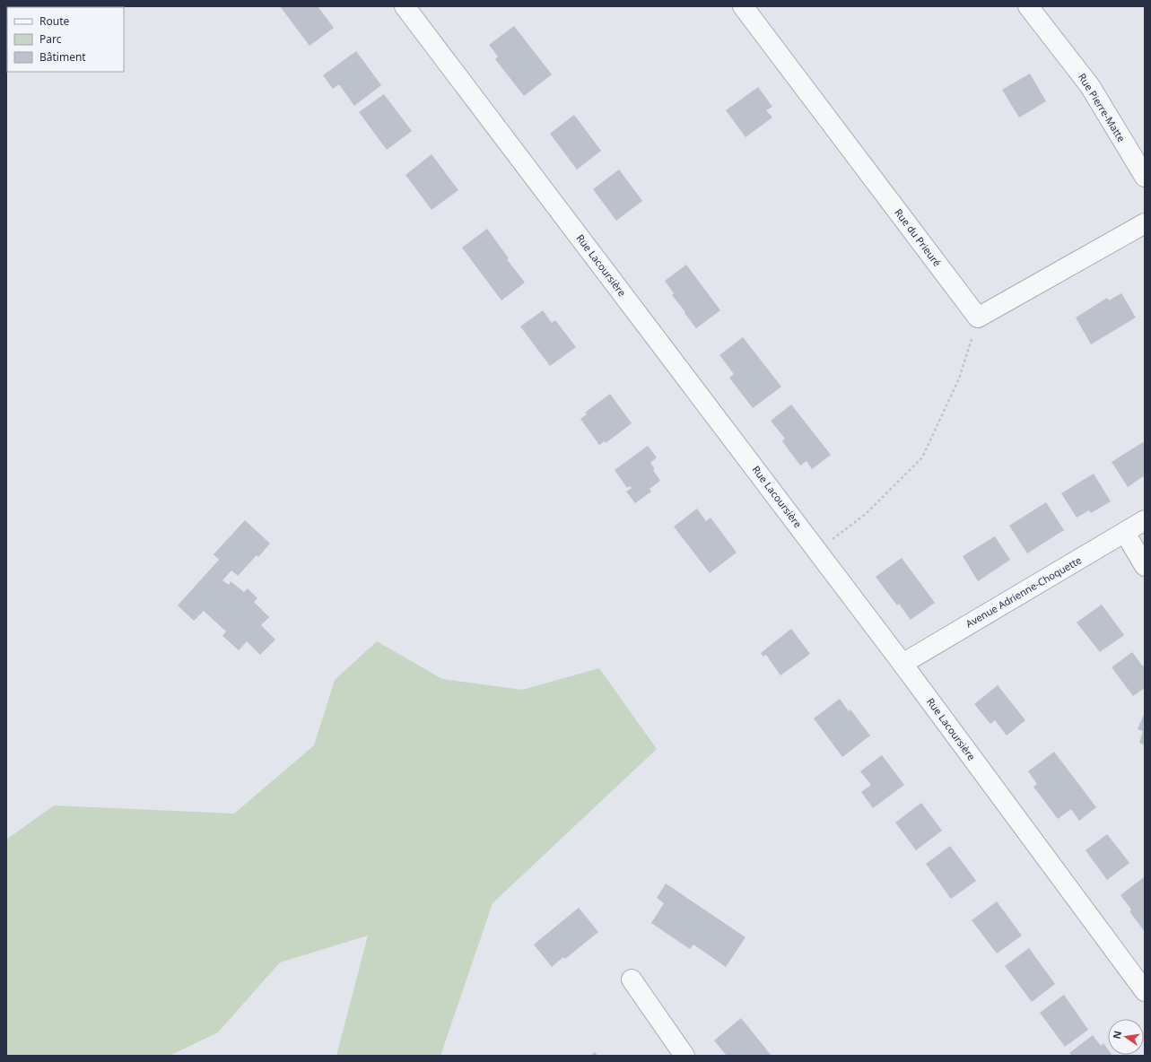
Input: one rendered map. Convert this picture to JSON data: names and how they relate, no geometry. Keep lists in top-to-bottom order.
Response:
{
  "streets": {
    "street": [
      "Rue Pierre-Matte",
      "Rue du Prieuré",
      "Rue Lacoursière",
      "Avenue Adrienne-Choquette"
    ]
  },
  "crossings": [
    ["Rue Lacoursière", "Avenue Adrienne-Choquette"]
  ],
  "legend": ["Route", "Parc", "Bâtiment"],
  "north": "left"
}
